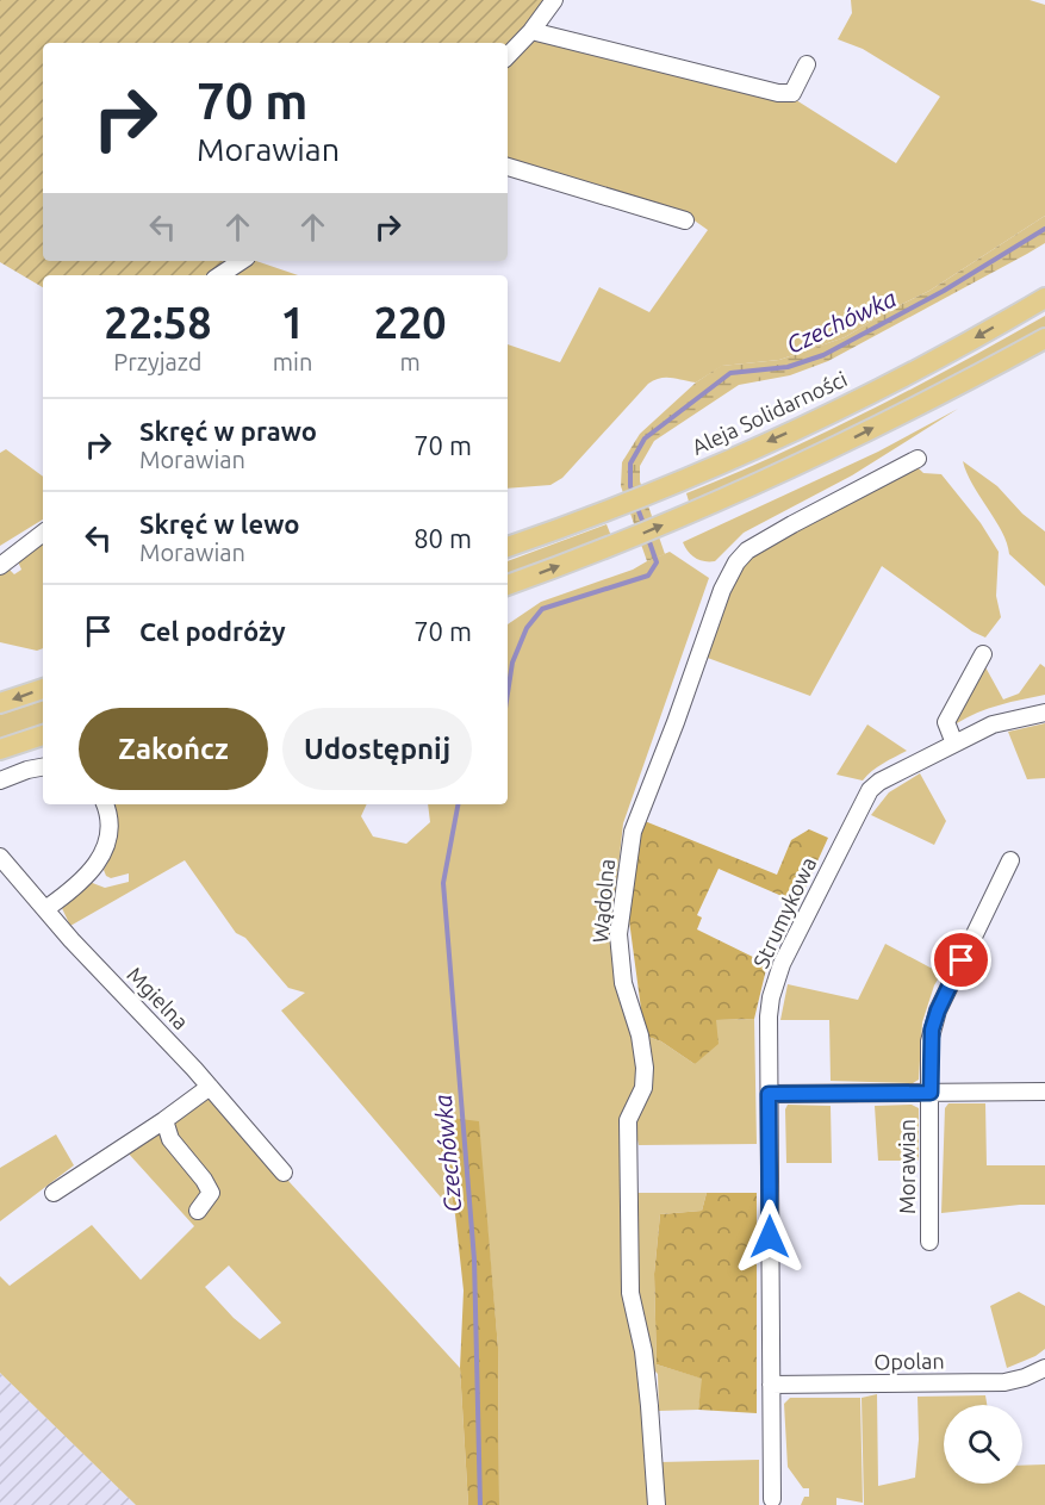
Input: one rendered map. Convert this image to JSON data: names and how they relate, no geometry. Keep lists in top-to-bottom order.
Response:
{
  "streets": {
    "main road": ["Aleja Solidarności"],
    "street": [
      "Wądolna",
      "Strumykowa",
      "Mgielna",
      "Morawian",
      "Opolan"
    ]
  },
  "crossings": [
    ["Strumykowa", "Morawian"],
    ["Strumykowa", "Opolan"]
  ],
  "water": ["Czechówka"],
  "page": {
    "turn": ["70 m", "Morawian"],
    "eta": [
      "22:58",
      "Przyjazd",
      "1",
      "min",
      "220",
      "m"
    ],
    "list": [
      {
        "name": "Skręć w prawo",
        "note": "Morawian",
        "value": "70 m"
      },
      {
        "name": "Skręć w lewo",
        "note": "Morawian",
        "value": "80 m"
      },
      {
        "name": "Cel podróży",
        "value": "70 m"
      }
    ],
    "buttons": ["Zakończ", "Udostępnij"]
  }
}
